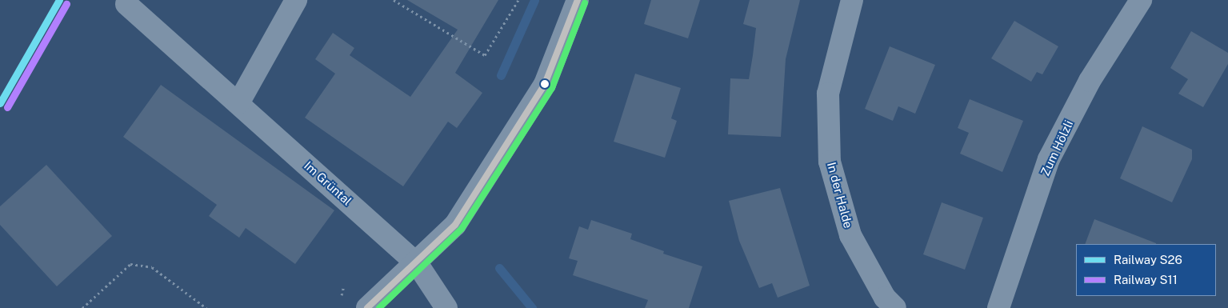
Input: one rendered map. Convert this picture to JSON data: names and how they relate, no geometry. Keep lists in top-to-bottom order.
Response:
{
  "streets": {
    "street": ["Zum Hölzli", "Im Grüntal", "In der Halde"]
  },
  "lines": ["rail line S26", "rail line S11"],
  "legend": ["Railway S26", "Railway S11"]
}
